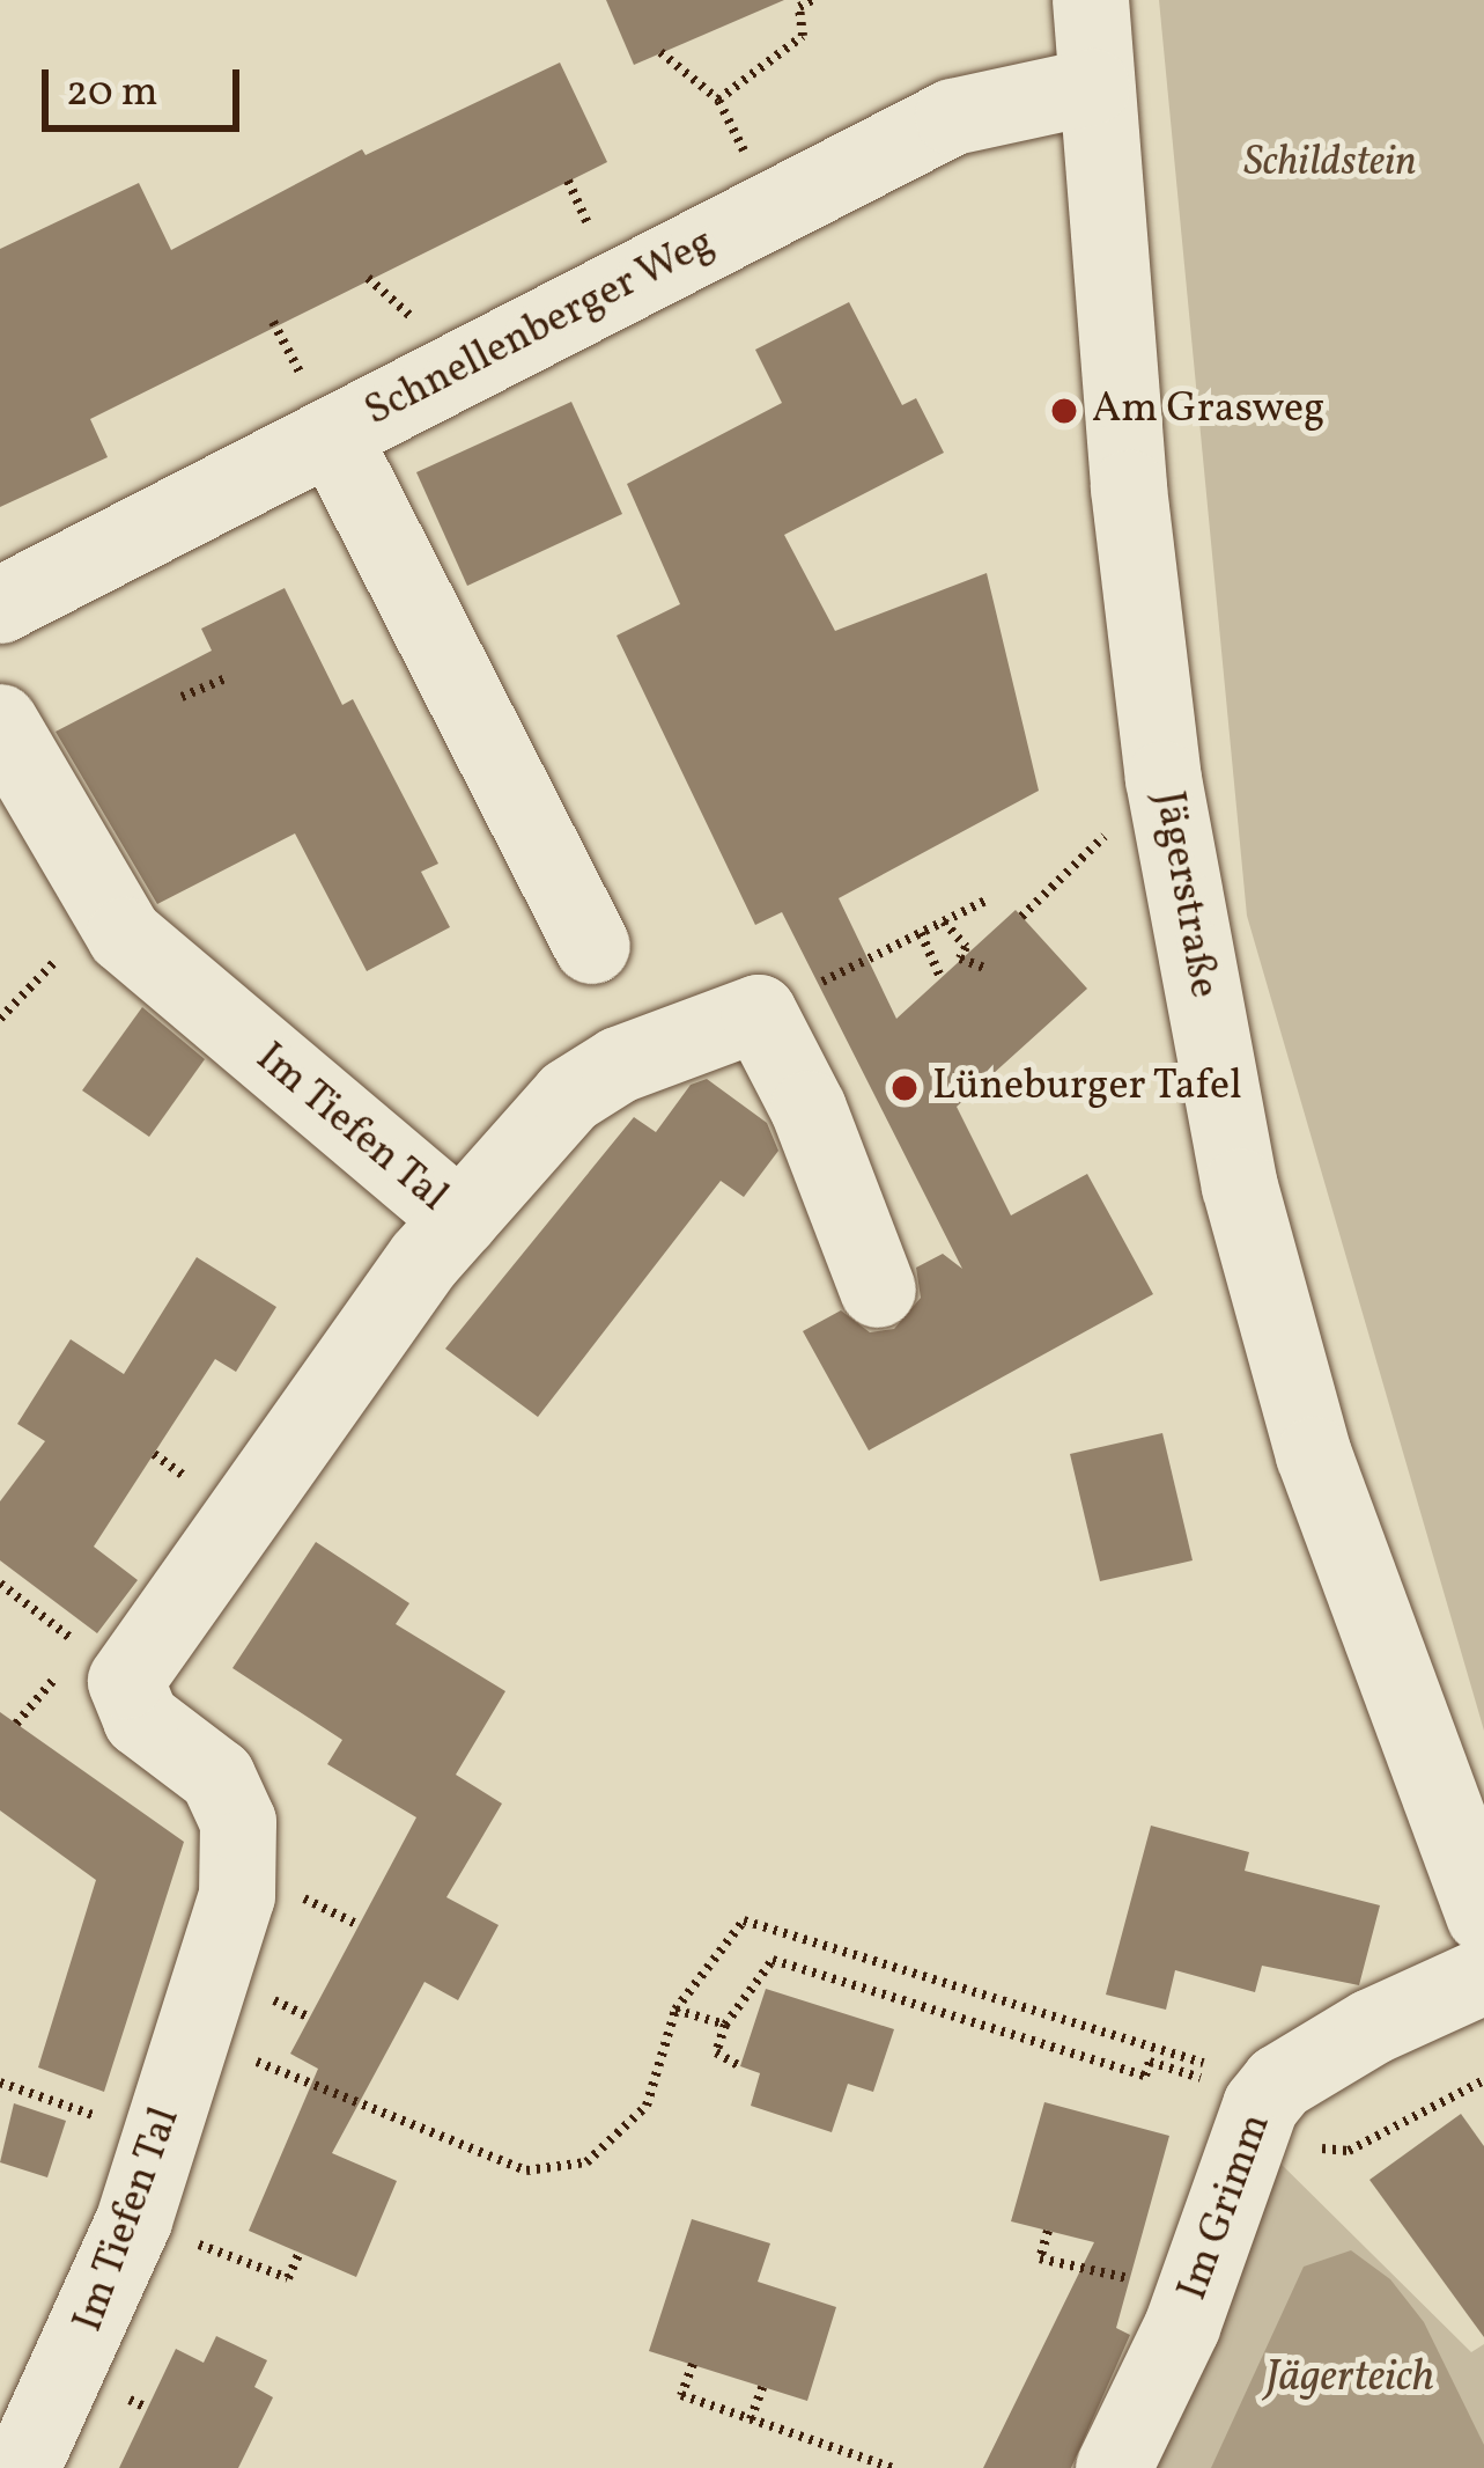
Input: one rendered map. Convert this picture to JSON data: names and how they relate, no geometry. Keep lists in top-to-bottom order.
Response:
{
  "streets": {
    "street": [
      "Schnellenberger Weg",
      "Jägerstraße",
      "Im Tiefen Tal",
      "Im Grimm"
    ]
  },
  "crossings": [
    ["Schnellenberger Weg", "Jägerstraße"]
  ],
  "water": ["Jägerteich"],
  "parks": ["Schildstein"],
  "places": ["Am Grasweg", "Lüneburger Tafel"],
  "scale_bar": "20 m"
}
